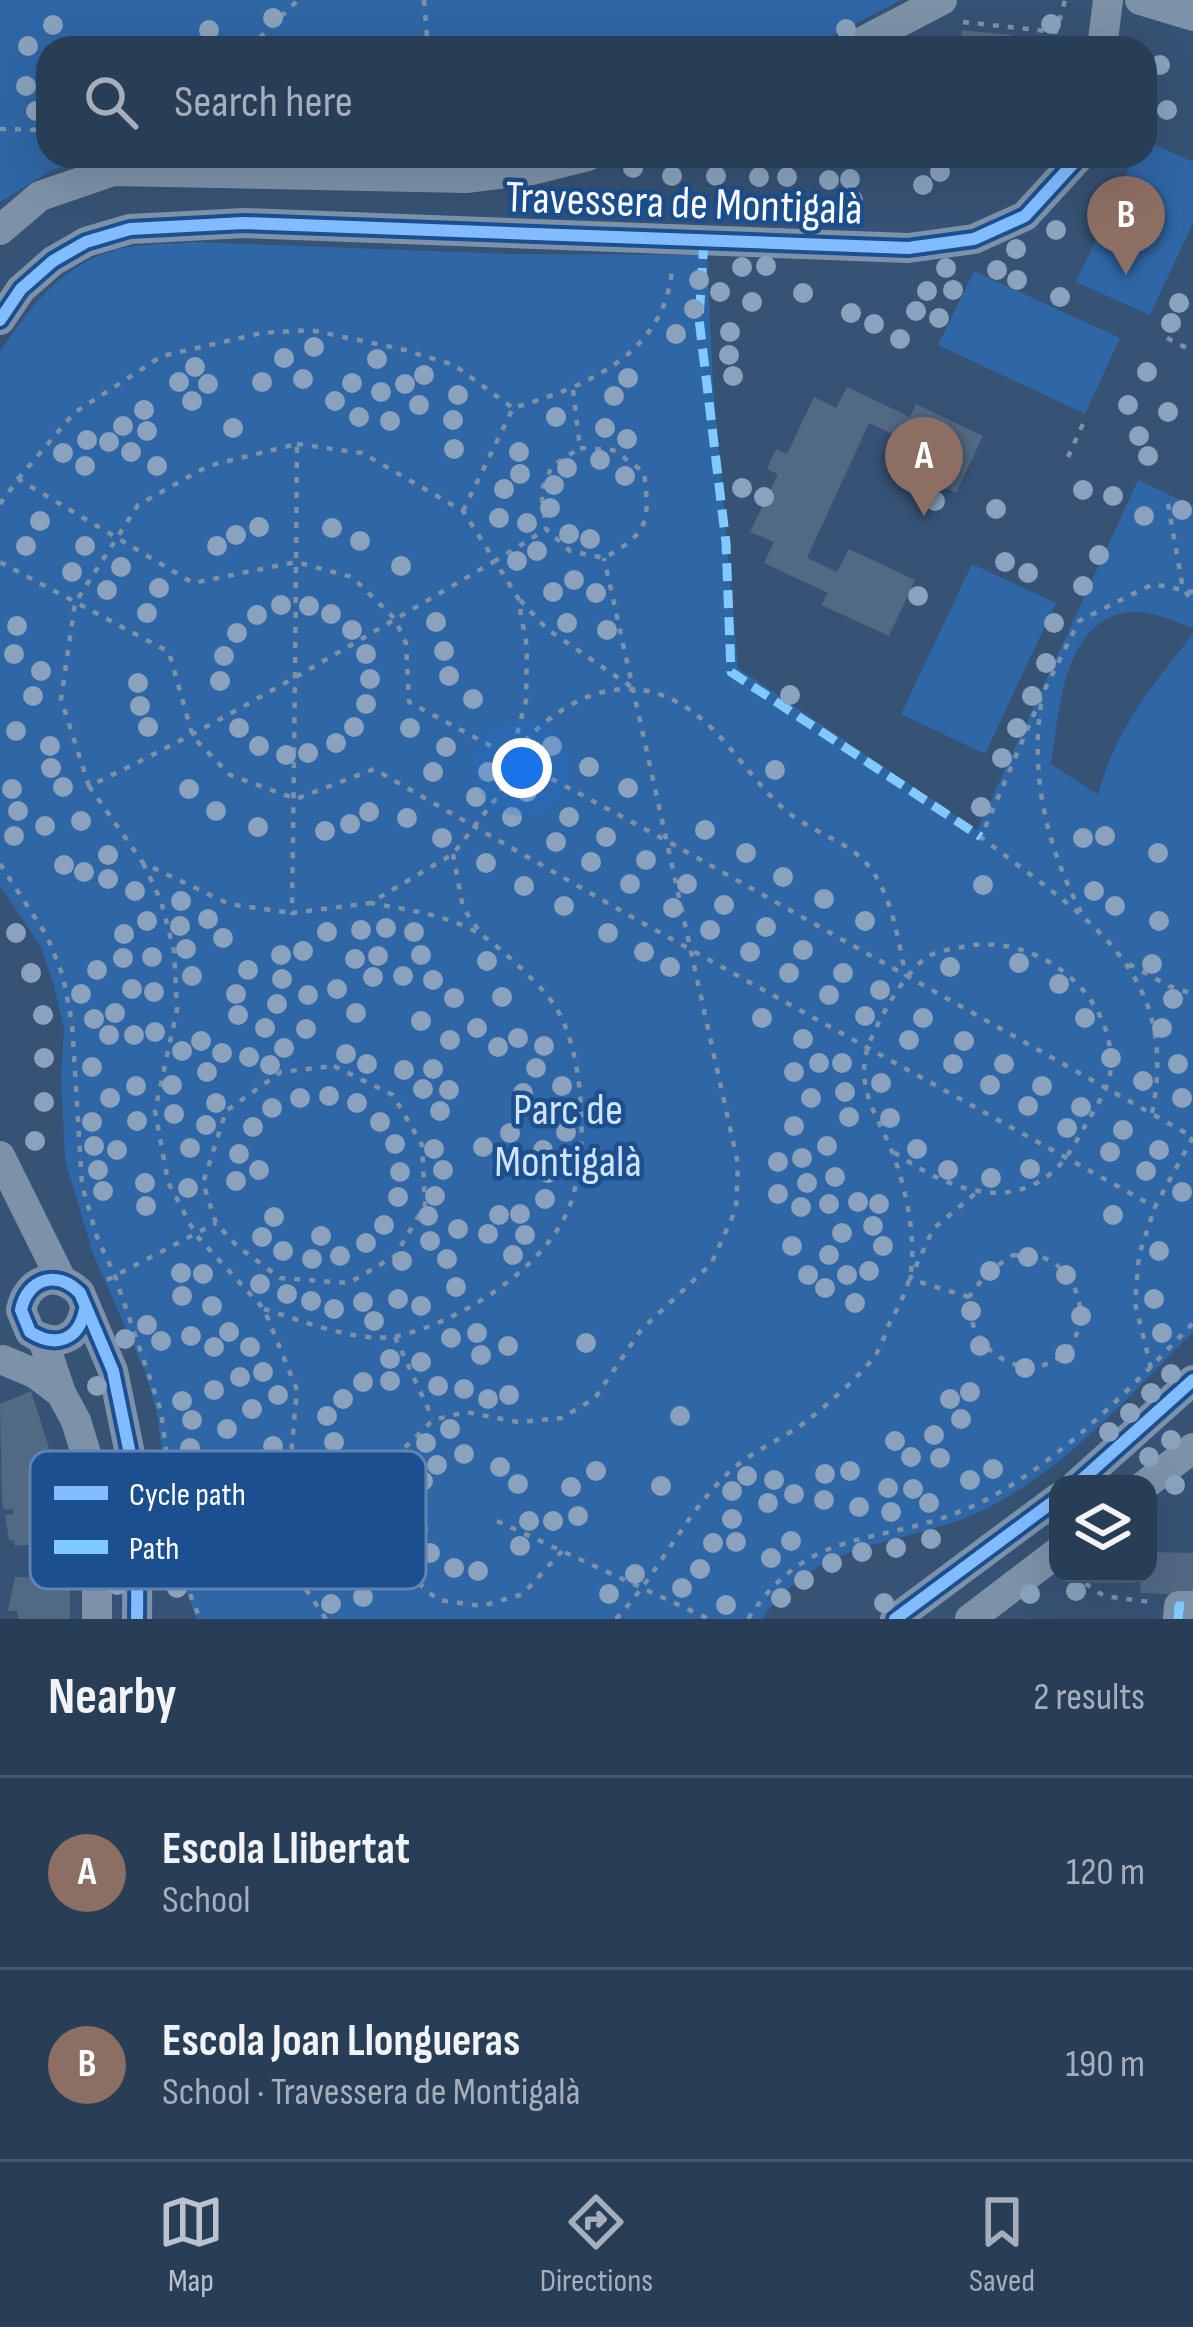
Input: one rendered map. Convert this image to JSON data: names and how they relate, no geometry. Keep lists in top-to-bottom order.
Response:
{
  "streets": {
    "street": ["Travessera de Montigalà"]
  },
  "parks": ["Parc de Montigalà"],
  "legend": ["Cycle path", "Path"],
  "page": {
    "search": "Search here",
    "pins": ["B", "A"],
    "heading": ["Nearby", "2 results"],
    "list": [
      {
        "mark": "A",
        "name": "Escola Llibertat",
        "note": "School",
        "value": "120 m"
      },
      {
        "mark": "B",
        "name": "Escola Joan Llongueras",
        "note": "School · Travessera de Montigalà",
        "value": "190 m"
      }
    ],
    "nav": ["Map", "Directions", "Saved"]
  }
}
